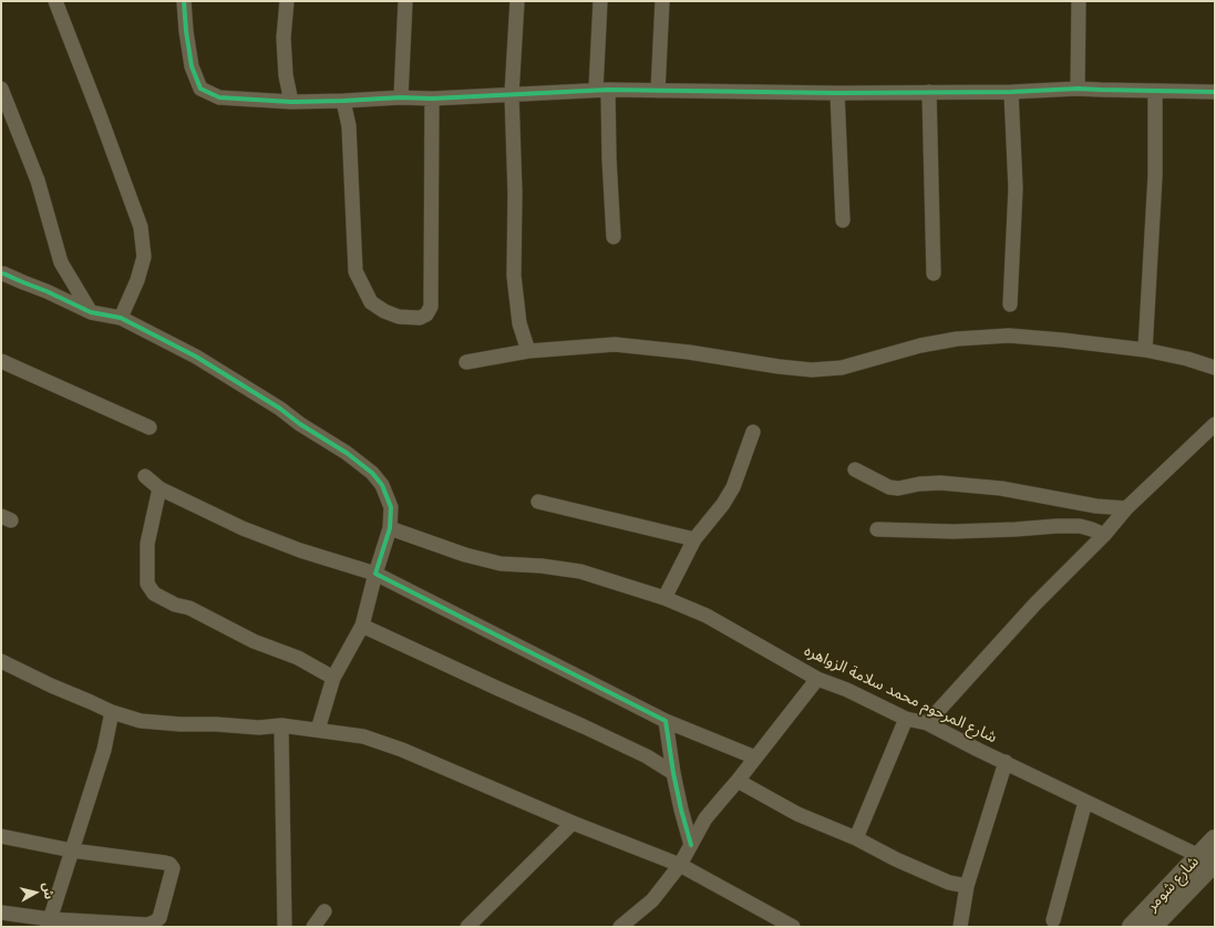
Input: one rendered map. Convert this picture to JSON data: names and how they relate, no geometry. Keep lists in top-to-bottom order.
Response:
{
  "streets": {
    "main road": ["شارع شومر"],
    "street": ["شارع المرحوم محمد سلامة الزواهره"]
  },
  "crossings": [
    ["شارع المرحوم محمد سلامة الزواهره", "شارع شومر"]
  ],
  "north": "right"
}
